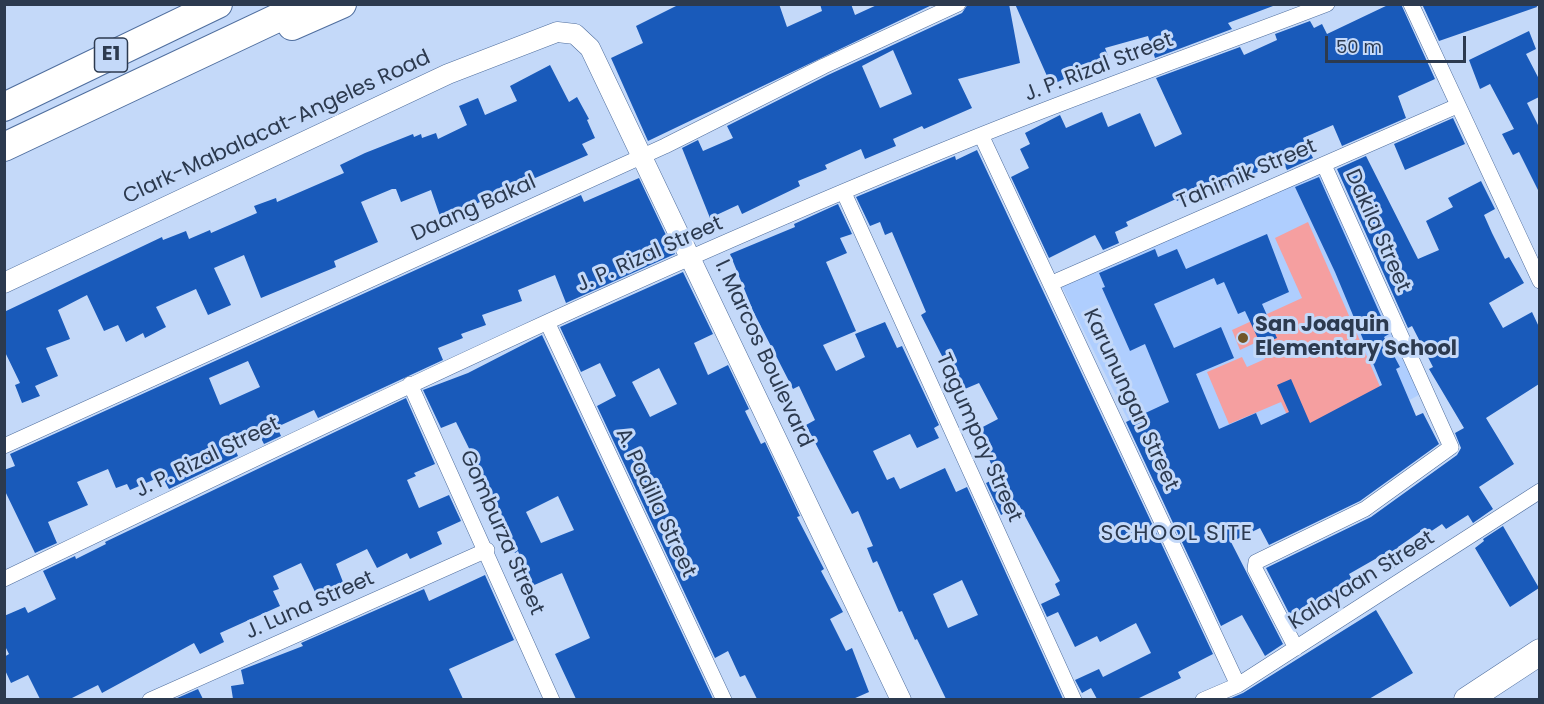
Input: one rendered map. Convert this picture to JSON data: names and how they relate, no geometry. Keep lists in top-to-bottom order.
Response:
{
  "streets": {
    "highway": ["E1"],
    "street": [
      "J. P. Rizal Street",
      "Clark-Mabalacat-Angeles Road",
      "Tahimik Street",
      "Daang Bakal",
      "Dakila Street",
      "I. Marcos Boulevard",
      "Karunungan Street",
      "Tagumpay Street",
      "A. Padilla Street",
      "Gomburza Street",
      "Kalayaan Street",
      "J. Luna Street"
    ]
  },
  "crossings": [
    ["J. P. Rizal Street", "I. Marcos Boulevard"],
    ["J. P. Rizal Street", "Karunungan Street"],
    ["J. P. Rizal Street", "Tagumpay Street"],
    ["J. P. Rizal Street", "A. Padilla Street"],
    ["J. P. Rizal Street", "Gomburza Street"],
    ["Clark-Mabalacat-Angeles Road", "I. Marcos Boulevard"],
    ["Tahimik Street", "Dakila Street"],
    ["Tahimik Street", "Karunungan Street"],
    ["Daang Bakal", "I. Marcos Boulevard"],
    ["Dakila Street", "Kalayaan Street"],
    ["Karunungan Street", "Kalayaan Street"],
    ["Gomburza Street", "J. Luna Street"]
  ],
  "districts": ["SCHOOL SITE"],
  "places": ["San Joaquin Elementary School"],
  "scale_bar": "50 m"
}
